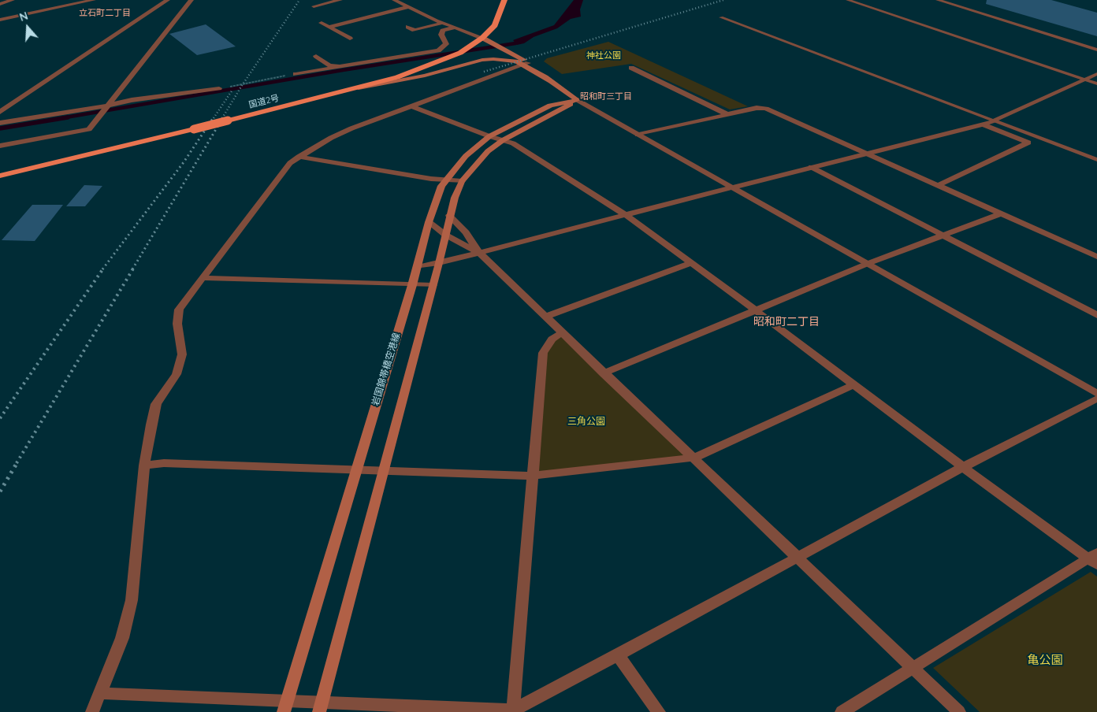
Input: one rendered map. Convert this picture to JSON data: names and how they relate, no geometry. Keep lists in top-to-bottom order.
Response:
{
  "streets": {
    "highway": ["国道2号"],
    "main road": ["岩国錦帯橋空港線"]
  },
  "districts": ["立石町二丁目", "昭和町三丁目", "昭和町二丁目"],
  "parks": ["神社公園", "三角公園", "亀公園"],
  "north": "top"
}
